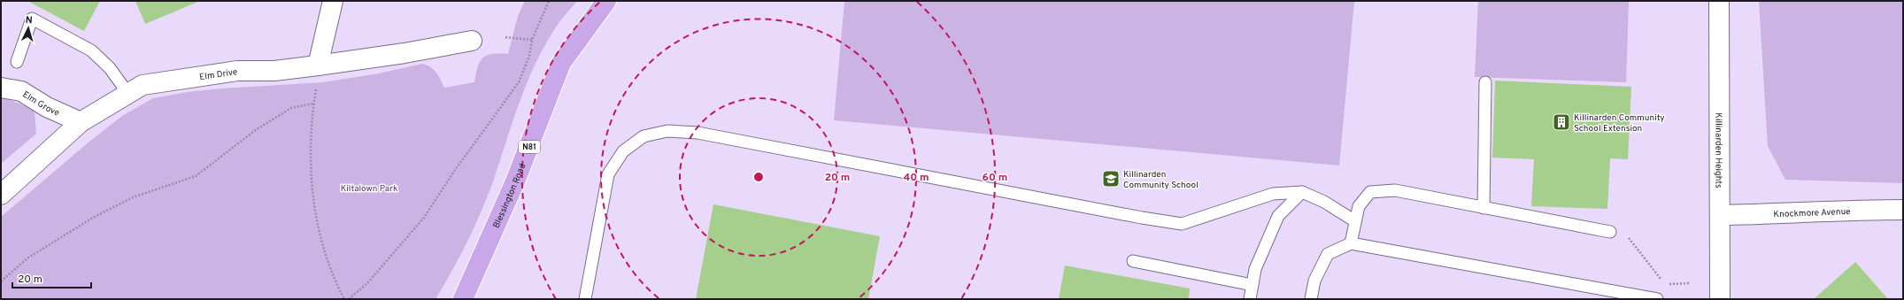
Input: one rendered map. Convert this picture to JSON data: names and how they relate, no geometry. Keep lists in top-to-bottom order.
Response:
{
  "streets": {
    "main road": ["N81", "Blessington Road"],
    "street": [
      "Elm Drive",
      "Elm Grove",
      "Killinarden Heights",
      "Knockmore Avenue"
    ]
  },
  "crossings": [
    ["Elm Drive", "Elm Grove"],
    ["Killinarden Heights", "Knockmore Avenue"]
  ],
  "parks": ["Kiltalown Park"],
  "places": {
    "building": ["Killinarden Community School Extension"],
    "school or university": ["Killinarden Community School"]
  },
  "scale_bar": "20 m",
  "north": "top",
  "rings": ["20 m", "40 m", "60 m"]
}
